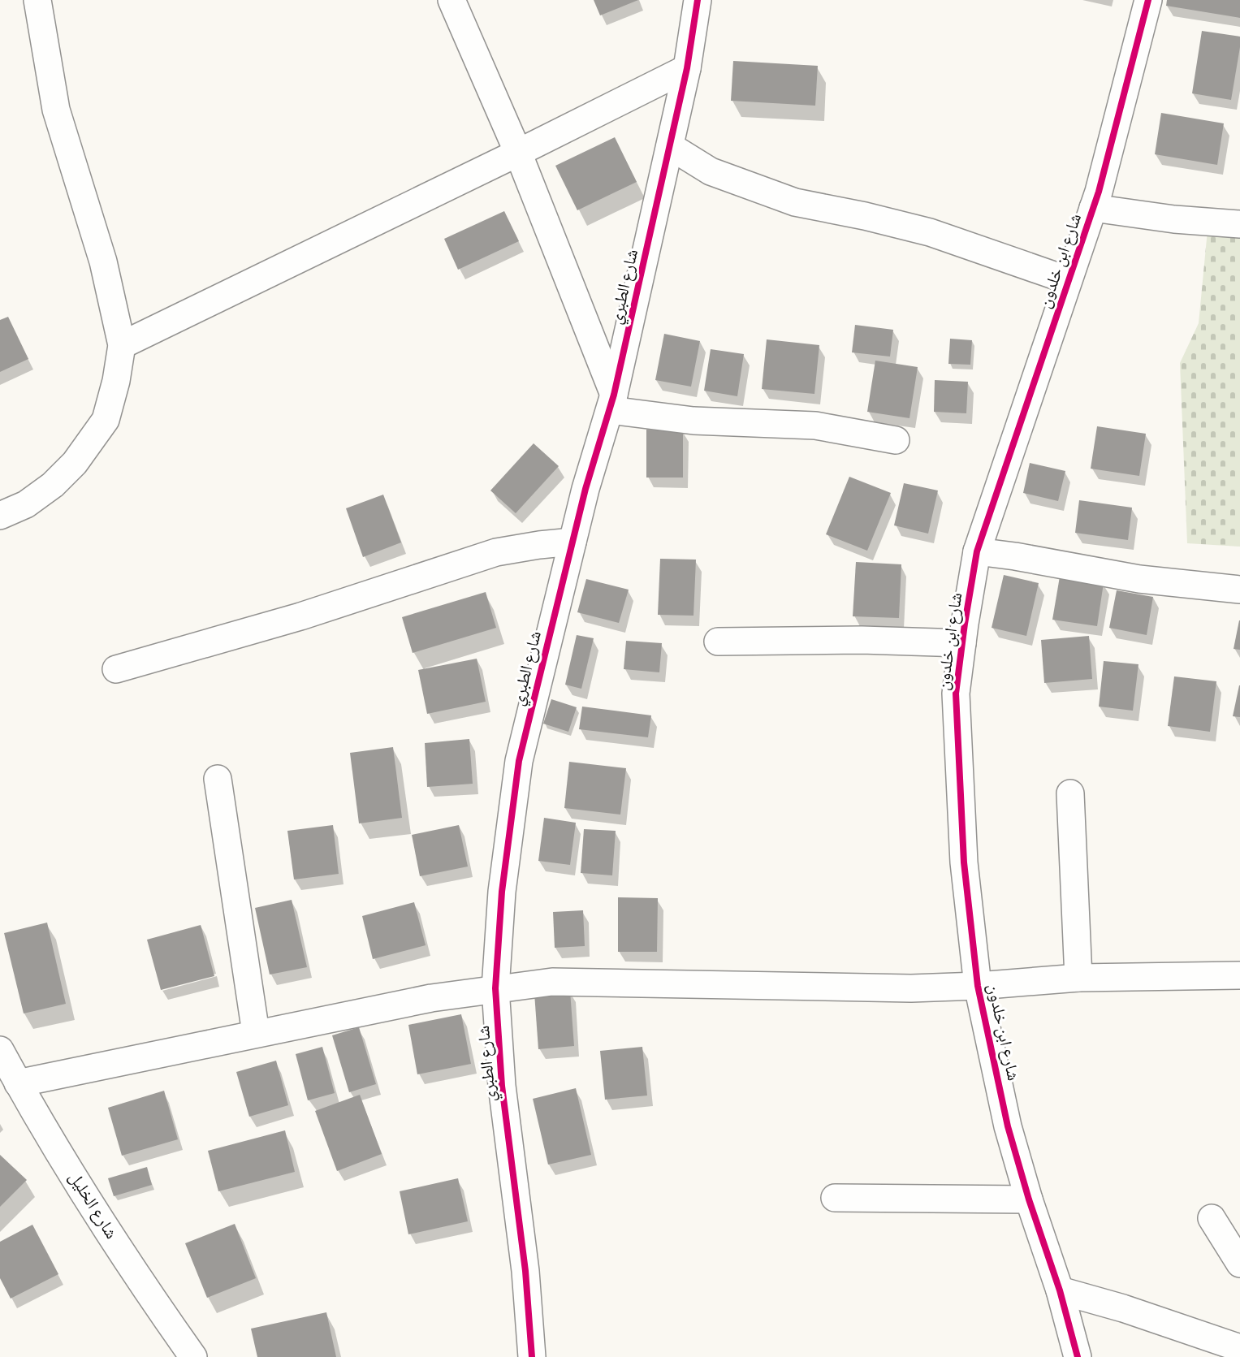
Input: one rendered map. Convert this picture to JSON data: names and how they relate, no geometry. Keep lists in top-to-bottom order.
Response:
{
  "streets": {
    "street": ["شارع ابن خلدون", "شارع الطبري", "شارع الخليل"]
  }
}
